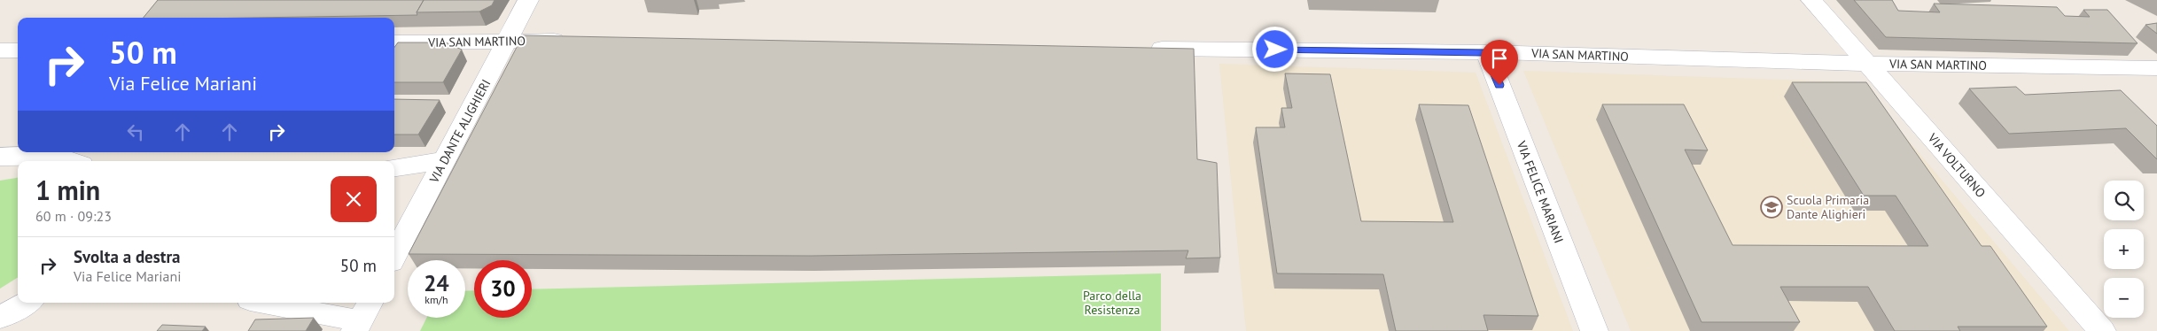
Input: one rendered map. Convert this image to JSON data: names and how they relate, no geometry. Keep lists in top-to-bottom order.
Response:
{
  "streets": {
    "street": [
      "VIA SAN MARTINO",
      "VIA DANTE ALIGHIERI",
      "VIA VOLTURNO",
      "VIA FELICE MARIANI"
    ]
  },
  "crossings": [
    ["VIA SAN MARTINO", "VIA DANTE ALIGHIERI"],
    ["VIA SAN MARTINO", "VIA VOLTURNO"],
    ["VIA SAN MARTINO", "VIA FELICE MARIANI"]
  ],
  "parks": ["Parco della Resistenza"],
  "places": {
    "school or university": ["Scuola Primaria Dante Alighieri"]
  },
  "page": {
    "turn": ["50 m", "Via Felice Mariani"],
    "heading": ["1 min", "60 m · 09:23"],
    "map_buttons": ["+", "−"],
    "list": [
      {
        "name": "Svolta a destra",
        "note": "Via Felice Mariani",
        "value": "50 m"
      }
    ],
    "speed": "24 km/h",
    "limit": "30"
  }
}
